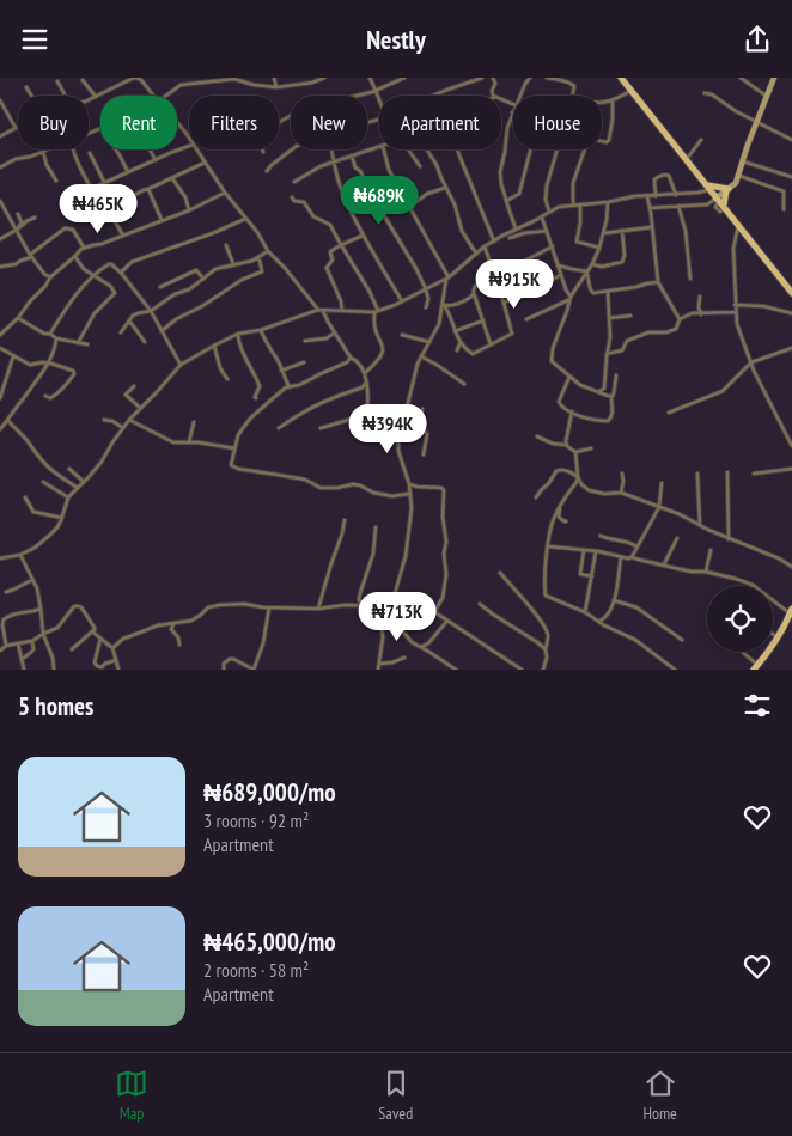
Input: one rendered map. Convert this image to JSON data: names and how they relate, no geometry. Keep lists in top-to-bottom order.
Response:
{
  "page": {
    "header": "Nestly",
    "chip": [
      "Buy",
      "Rent",
      "Filters",
      "New",
      "Apartment",
      "House"
    ],
    "price": [
      "₦689K",
      "₦465K",
      "₦915K",
      "₦394K",
      "₦713K"
    ],
    "heading": "5 homes",
    "list": [
      {
        "name": "₦689,000/mo",
        "note": "3 rooms · 92 m² · Apartment"
      },
      {
        "name": "₦465,000/mo",
        "note": "2 rooms · 58 m² · Apartment"
      }
    ],
    "tabs": ["Map", "Saved", "Home"]
  }
}
